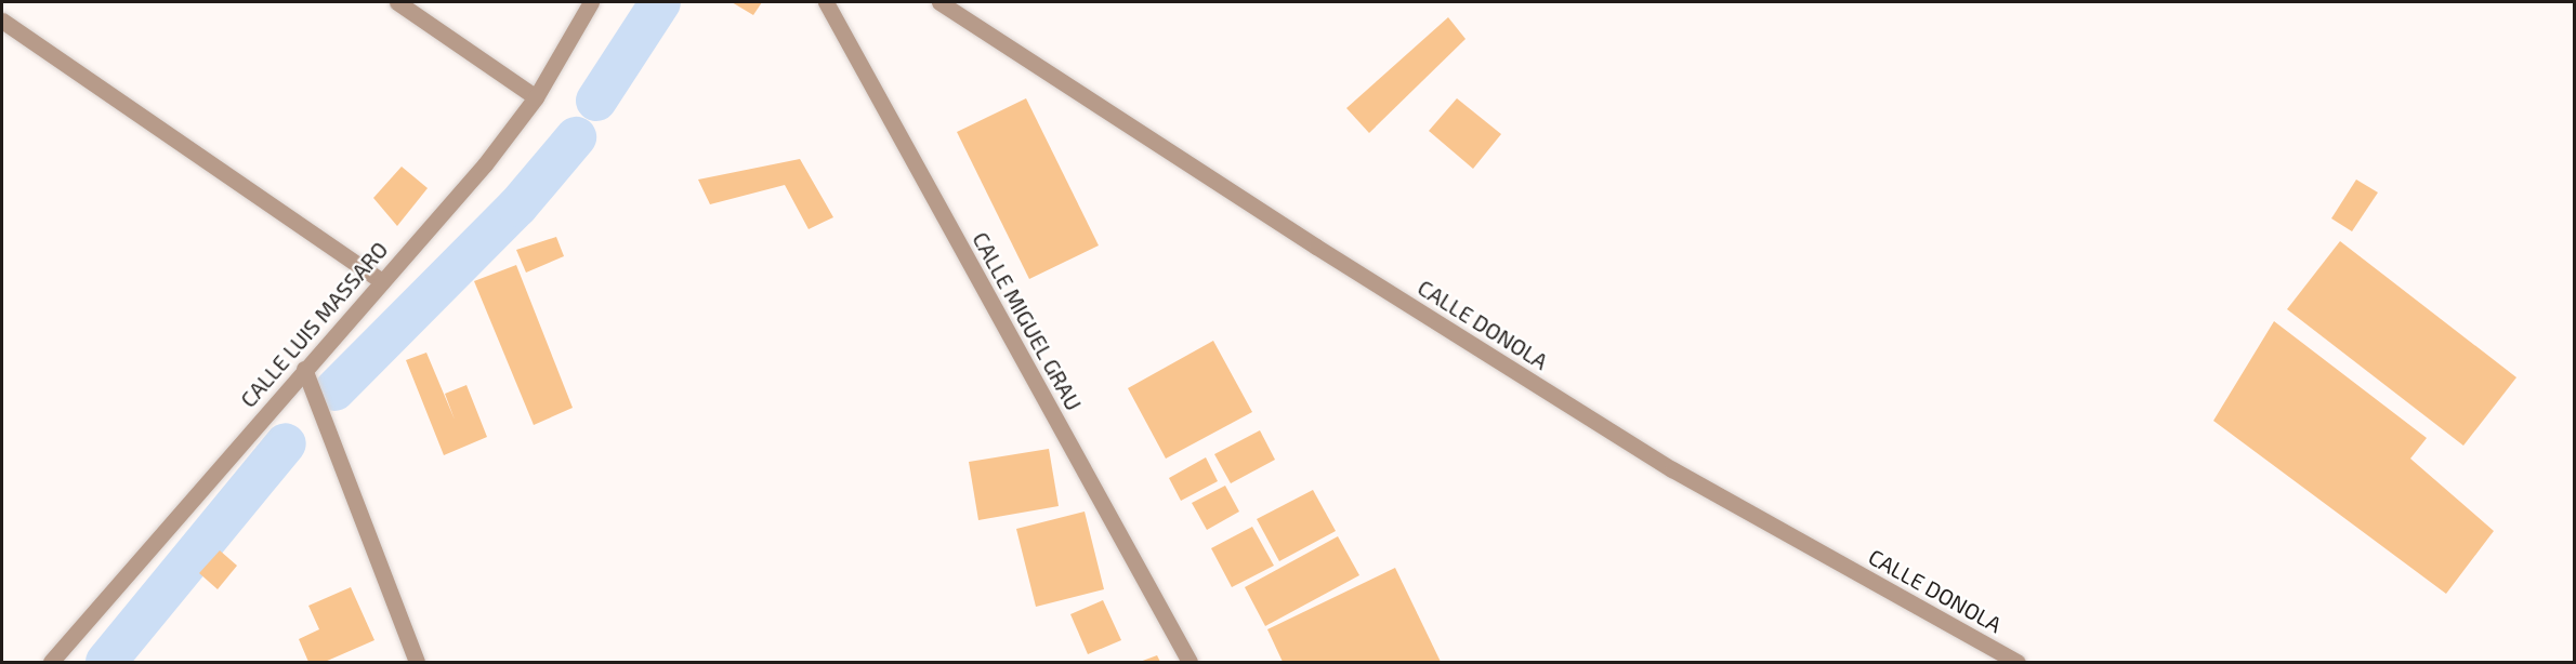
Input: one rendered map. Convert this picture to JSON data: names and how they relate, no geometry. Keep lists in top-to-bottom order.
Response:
{
  "streets": {
    "street": ["CALLE MIGUEL GRAU", "CALLE LUIS MASSARO", "CALLE DONOLA"]
  }
}
